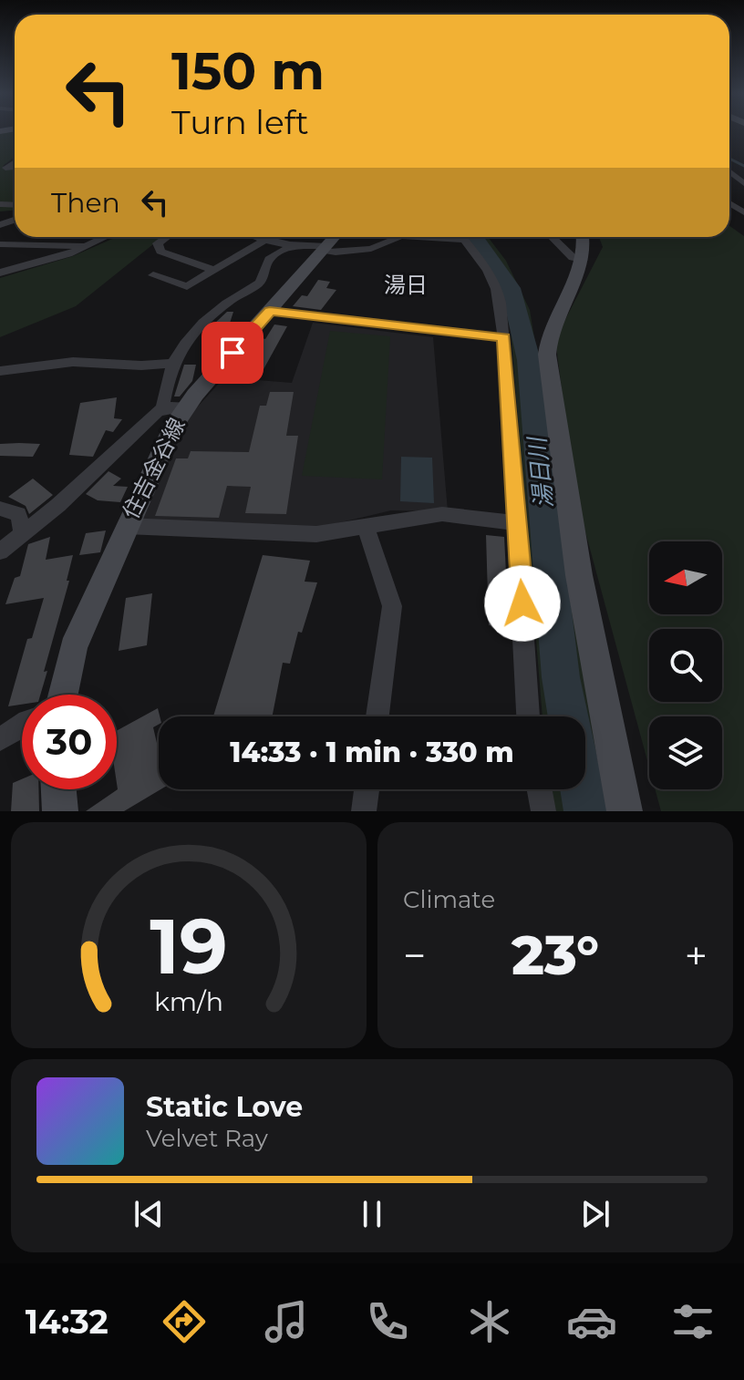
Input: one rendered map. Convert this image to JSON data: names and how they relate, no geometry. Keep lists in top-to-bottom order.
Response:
{
  "streets": {
    "street": ["住吉金谷線"]
  },
  "districts": ["湯日"],
  "water": ["湯日川"],
  "north": "left",
  "page": {
    "turn": ["150 m", "Turn left"],
    "then": "Then",
    "limit": "30",
    "trip": "14:33 · 1 min · 330 m",
    "tile": "Climate",
    "heat": ["−", "23°", "+"],
    "song": ["Static Love", "Velvet Ray"],
    "tabs": "14:32",
    "gauge": ["19", "km/h"]
  }
}
